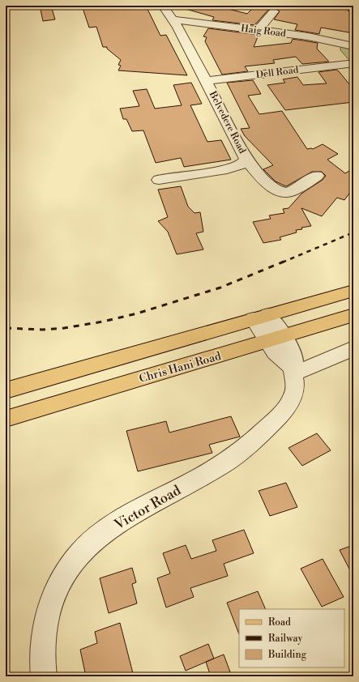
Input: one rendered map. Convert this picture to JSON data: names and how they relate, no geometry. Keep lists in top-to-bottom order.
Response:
{
  "streets": {
    "main road": ["Chris Hani Road"],
    "street": [
      "Haig Road",
      "Dell Road",
      "Belvedere Road",
      "Victor Road"
    ]
  },
  "crossings": [
    ["Haig Road", "Belvedere Road"],
    ["Dell Road", "Belvedere Road"]
  ],
  "legend": ["Road", "Railway", "Building"]
}
